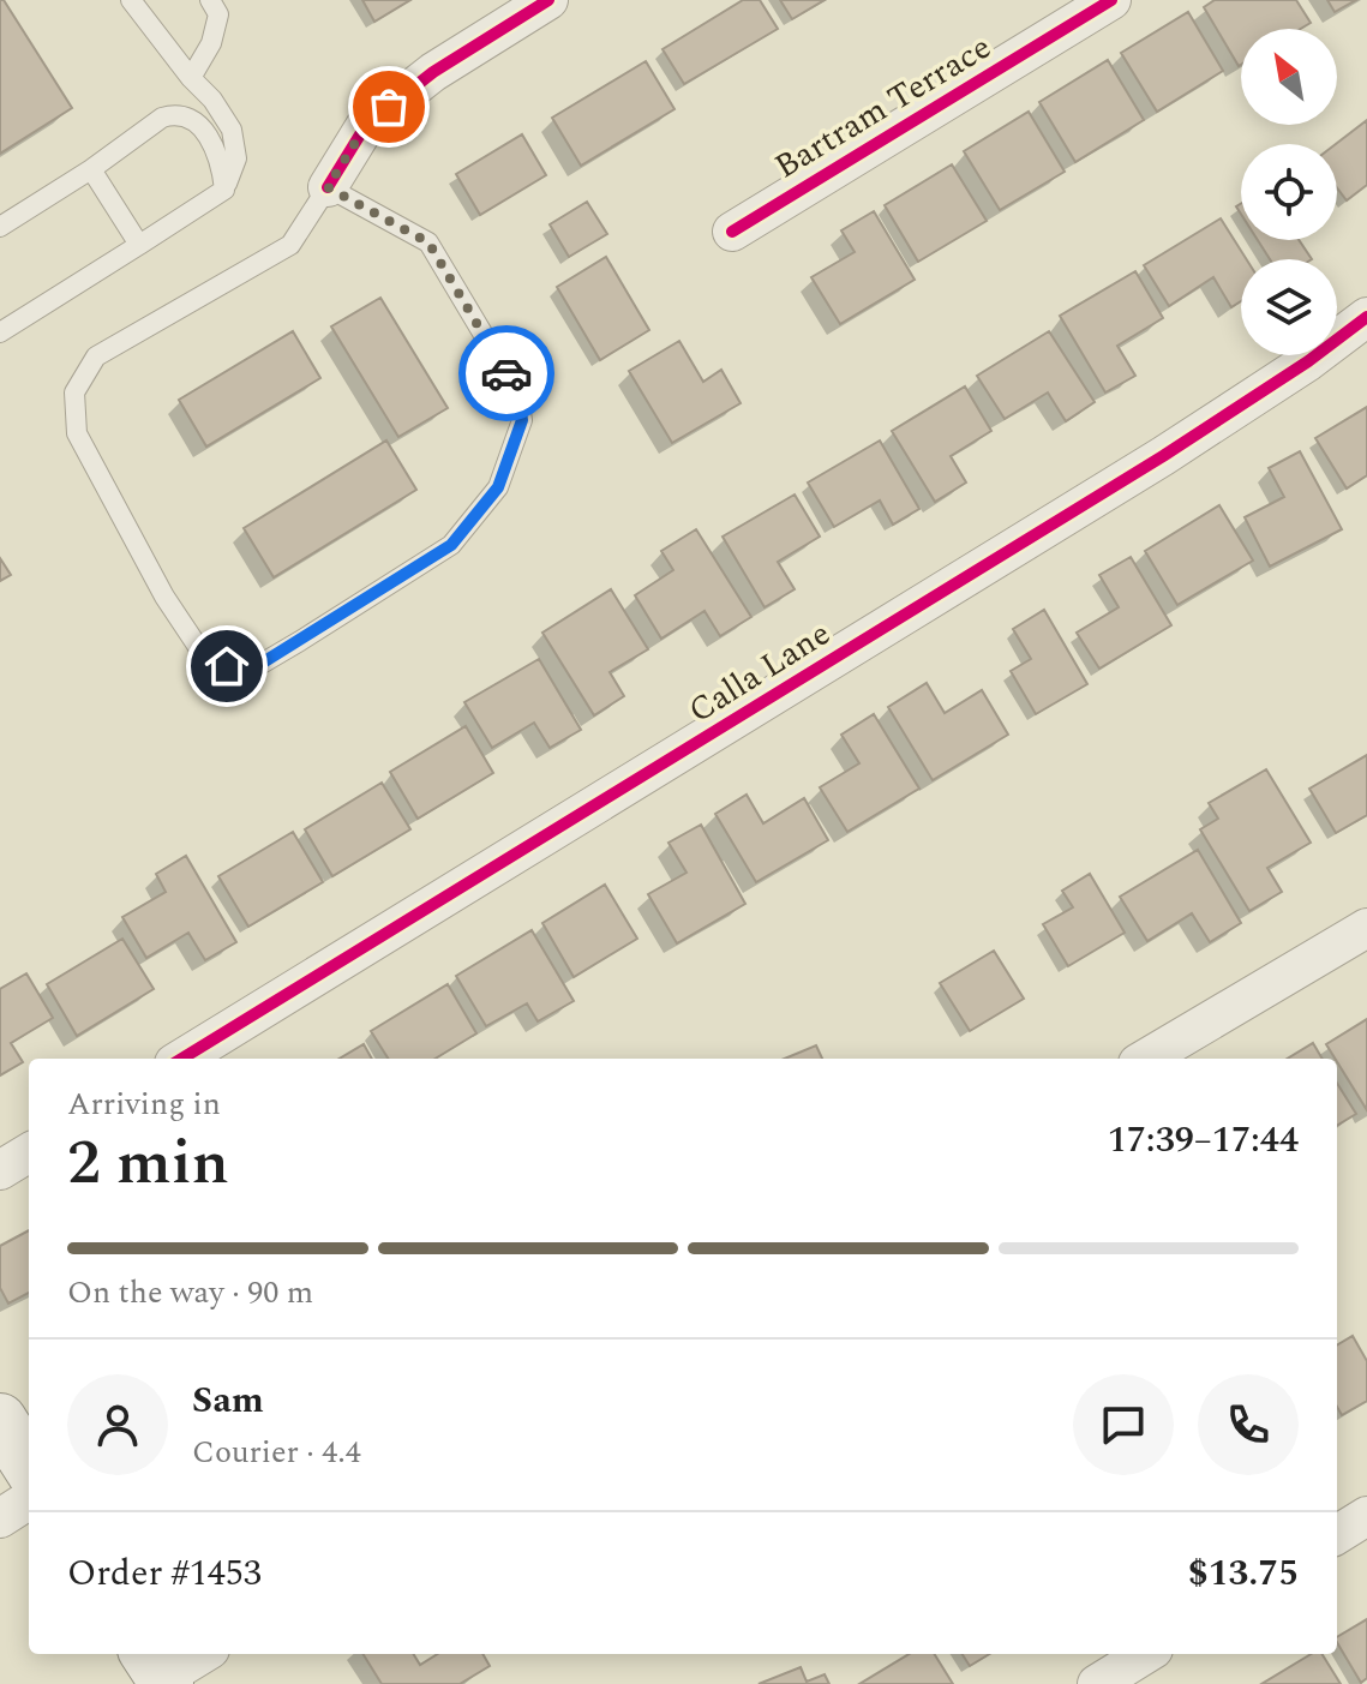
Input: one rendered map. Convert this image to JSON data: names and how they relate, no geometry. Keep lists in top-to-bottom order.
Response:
{
  "streets": {
    "street": ["Bartram Terrace", "Calla Lane"]
  },
  "north": "top left",
  "page": {
    "heading": ["2 min", "Arriving in", "17:39–17:44"],
    "panel": [
      "Sam",
      "Courier · 4.4",
      "Order #1453",
      "$13.75"
    ],
    "bar": "On the way · 90 m"
  }
}
